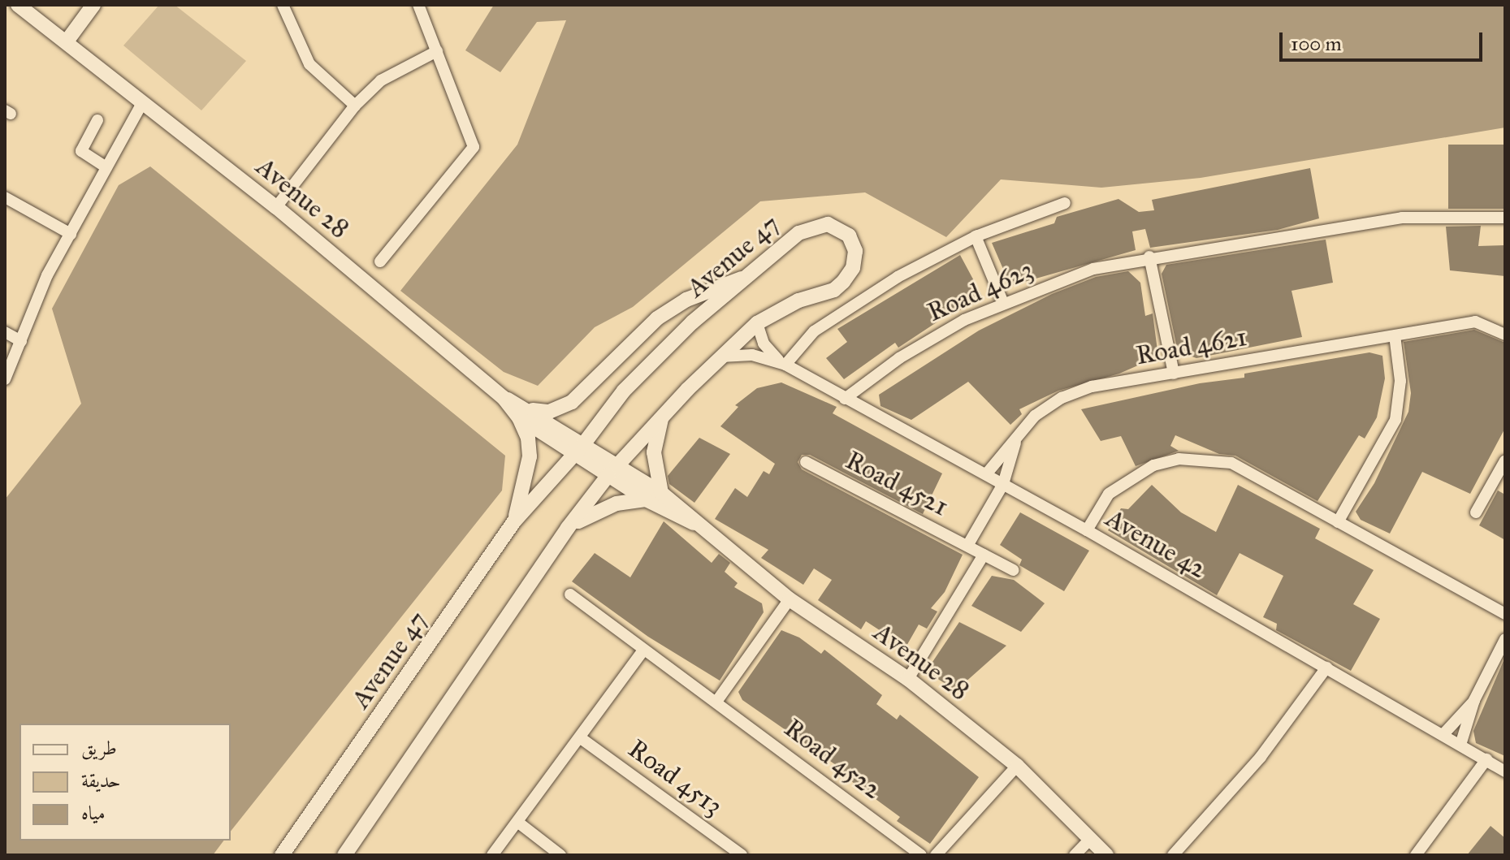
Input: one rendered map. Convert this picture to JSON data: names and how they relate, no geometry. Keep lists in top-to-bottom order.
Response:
{
  "streets": {
    "street": [
      "Avenue 28",
      "Avenue 47",
      "Road 4623",
      "Road 4621",
      "Road 4521",
      "Avenue 42",
      "Road 4522",
      "Road 4513"
    ]
  },
  "crossings": [
    ["Avenue 28", "Avenue 47"],
    ["Avenue 47", "Avenue 42"],
    ["Road 4623", "Avenue 42"],
    ["Road 4621", "Road 4521"],
    ["Road 4621", "Avenue 42"],
    ["Road 4521", "Avenue 42"]
  ],
  "legend": ["طريق", "حديقة", "مياه"],
  "scale_bar": "100 m"
}
